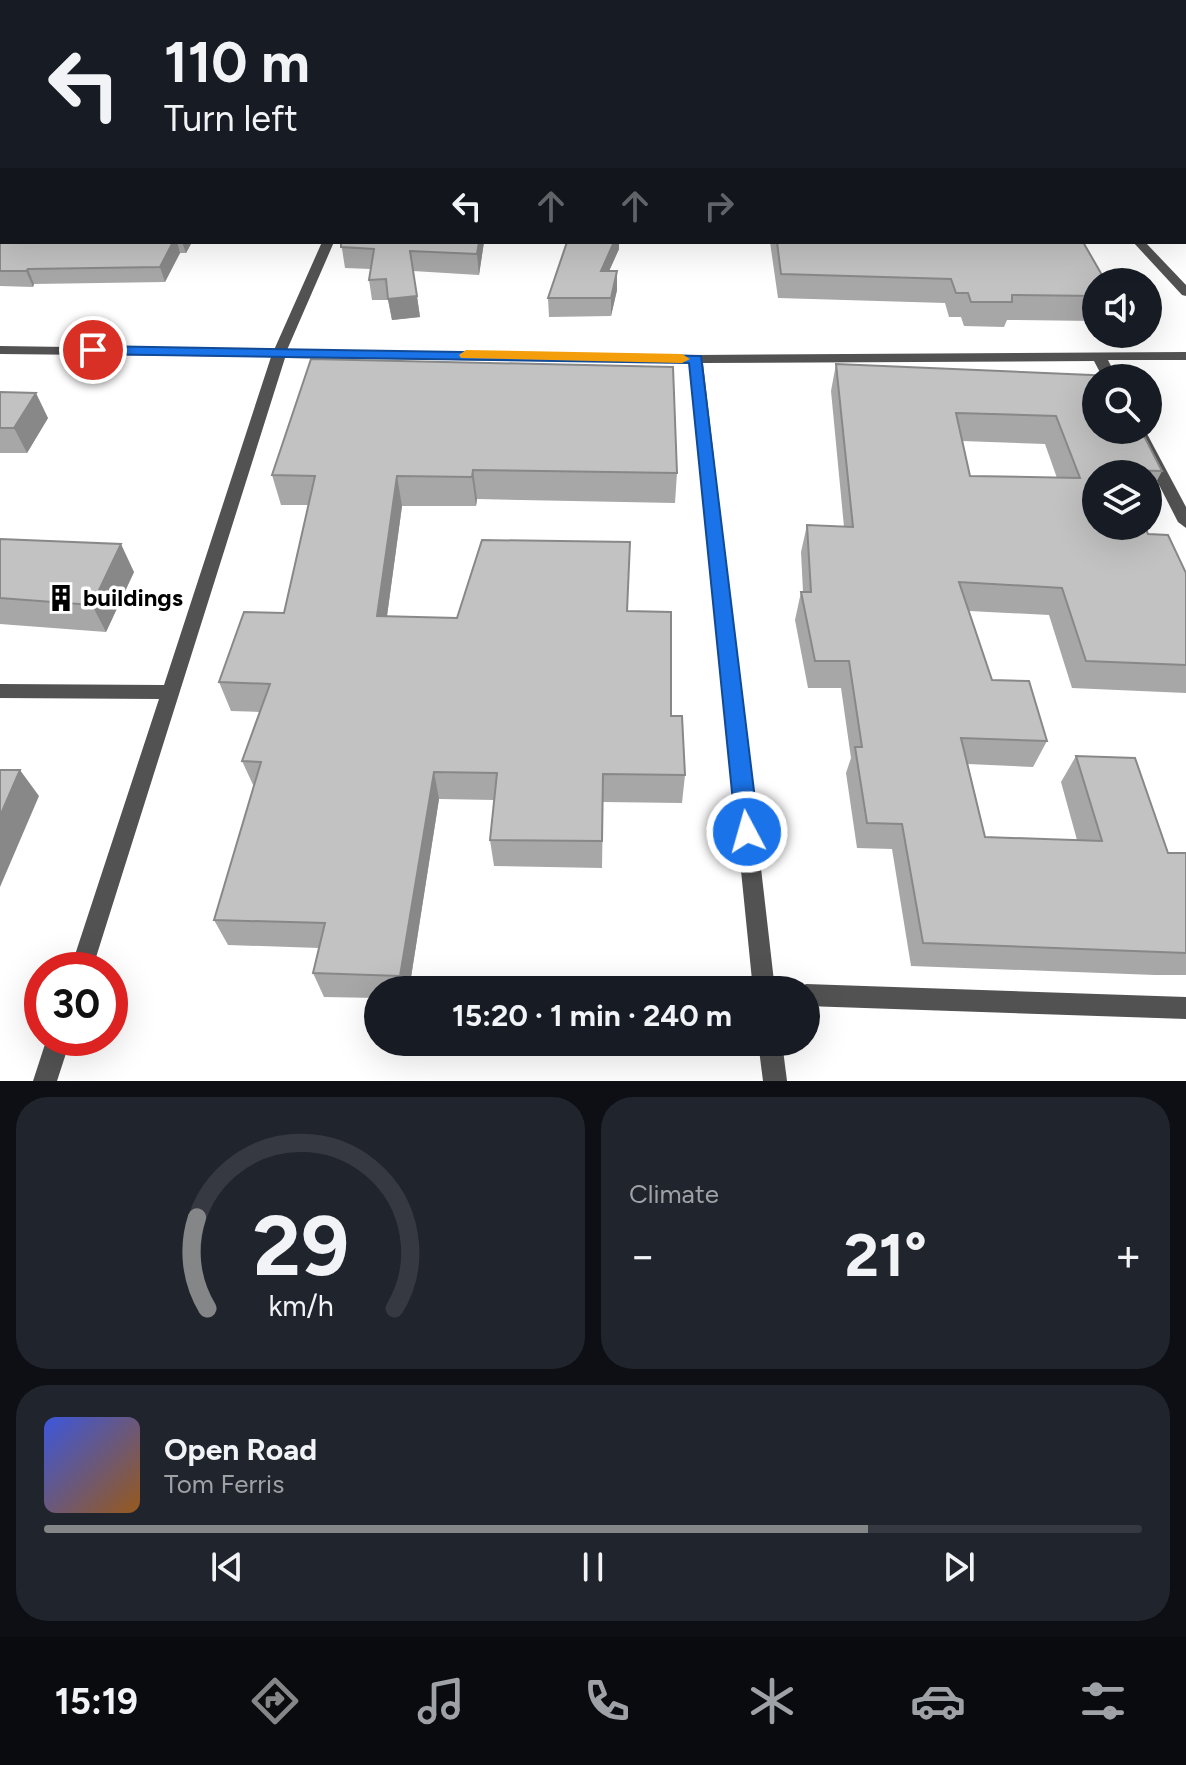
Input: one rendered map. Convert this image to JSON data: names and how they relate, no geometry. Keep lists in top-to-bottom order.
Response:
{
  "places": {
    "building": ["buildings"]
  },
  "page": {
    "turn": ["110 m", "Turn left"],
    "limit": "30",
    "trip": "15:20 · 1 min · 240 m",
    "tile": "Climate",
    "heat": ["−", "21°", "+"],
    "song": ["Open Road", "Tom Ferris"],
    "tabs": "15:19",
    "gauge": ["29", "km/h"]
  }
}
